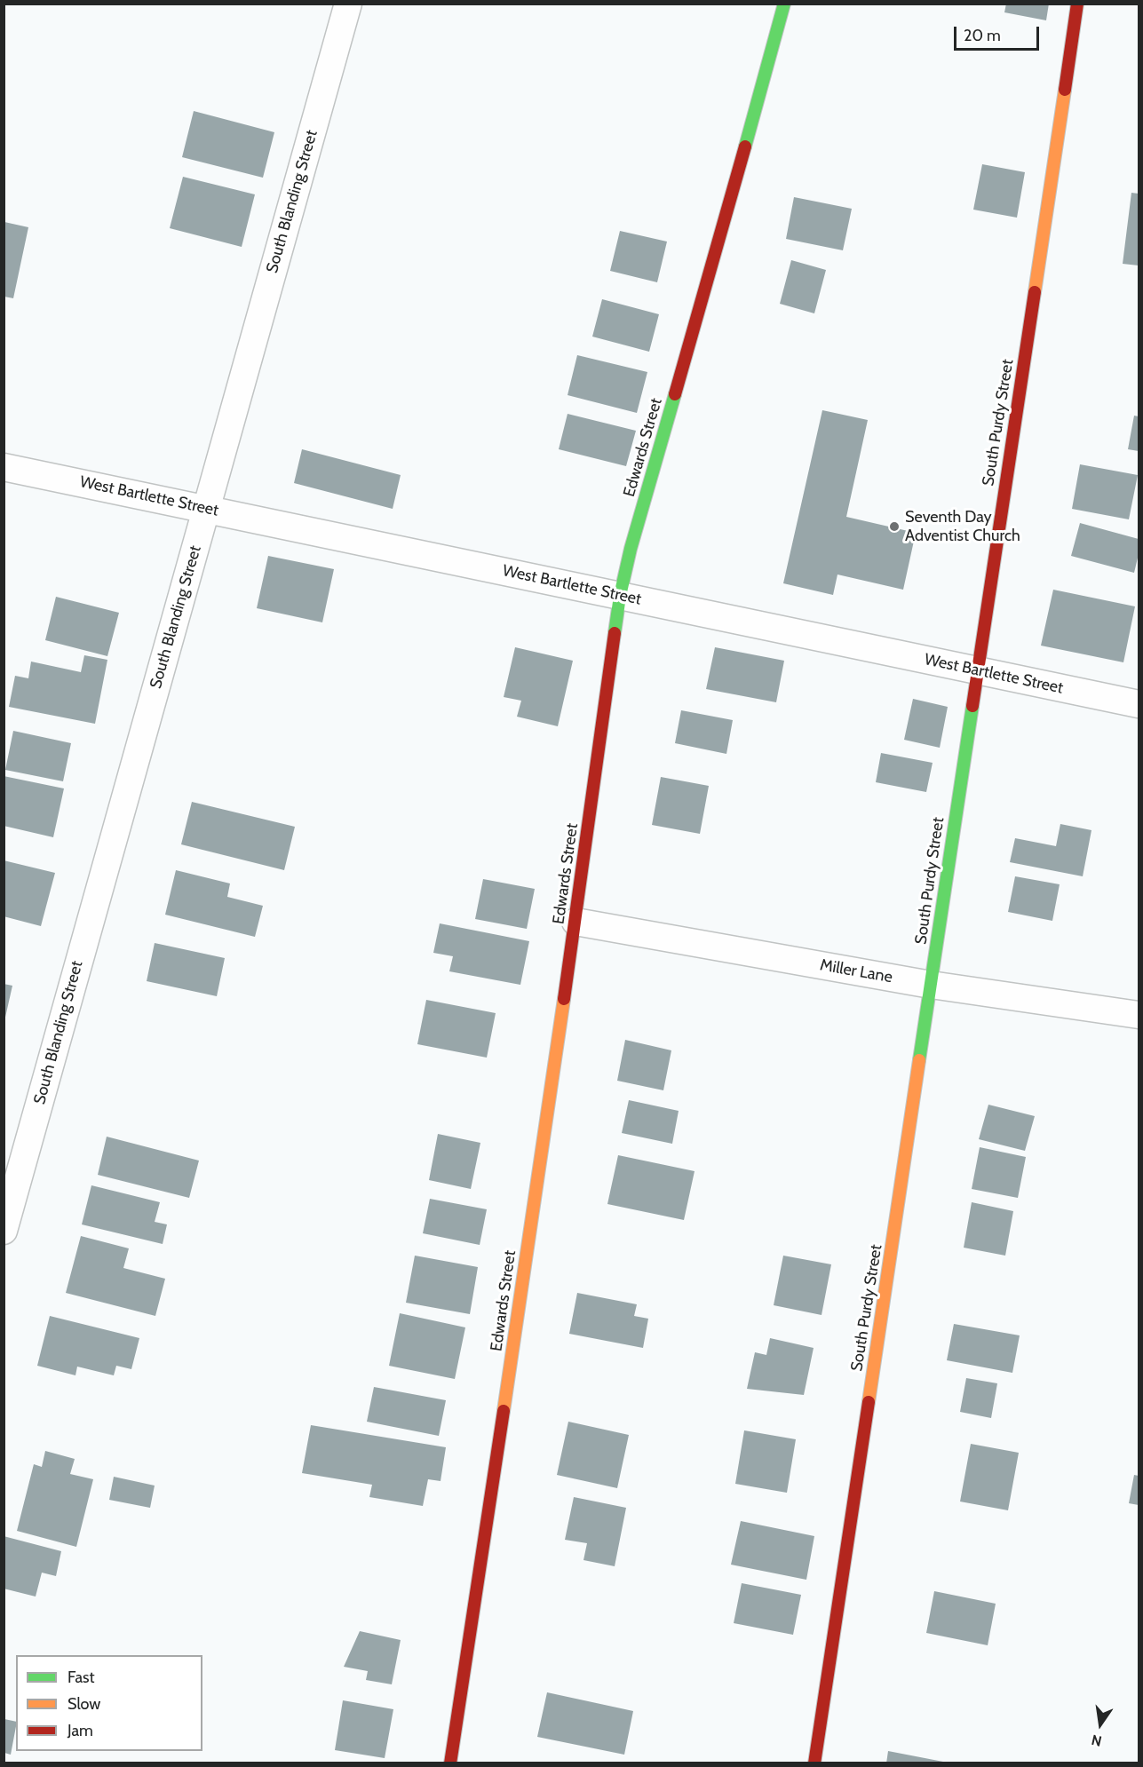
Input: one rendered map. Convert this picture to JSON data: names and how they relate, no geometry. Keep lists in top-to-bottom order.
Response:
{
  "streets": {
    "street": [
      "South Blanding Street",
      "South Purdy Street",
      "Edwards Street",
      "West Bartlette Street",
      "Miller Lane"
    ]
  },
  "crossings": [
    ["South Blanding Street", "West Bartlette Street"],
    ["South Purdy Street", "West Bartlette Street"],
    ["South Purdy Street", "Miller Lane"],
    ["Edwards Street", "West Bartlette Street"],
    ["Edwards Street", "Miller Lane"]
  ],
  "places": ["Seventh Day Adventist Church"],
  "legend": ["Fast", "Slow", "Jam"],
  "scale_bar": "20 m",
  "north": "bottom"
}
